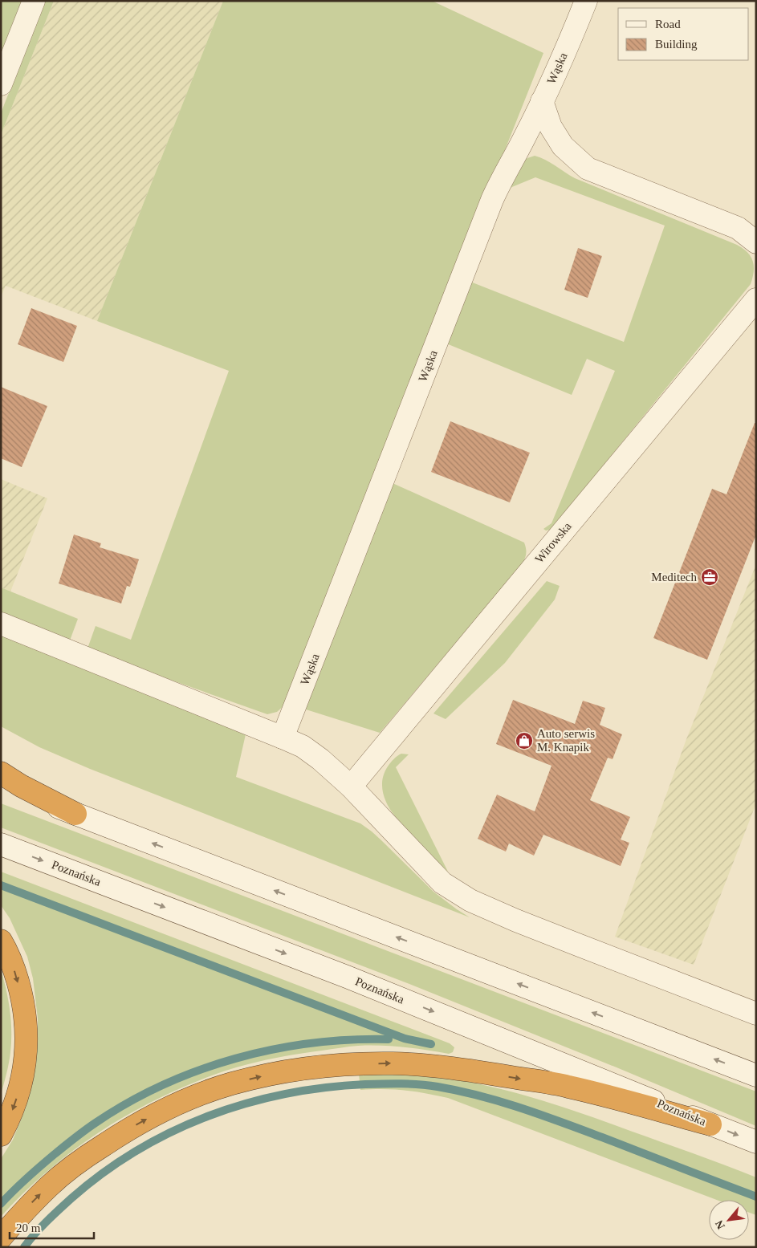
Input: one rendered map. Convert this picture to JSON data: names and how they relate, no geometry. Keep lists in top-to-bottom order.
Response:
{
  "streets": {
    "street": ["Wąska", "Wirowska", "Poznańska"]
  },
  "places": {
    "office": ["Meditech"],
    "shop": ["Auto serwis M. Knapik"]
  },
  "legend": ["Road", "Building"],
  "scale_bar": "20 m",
  "north": "bottom left"
}
